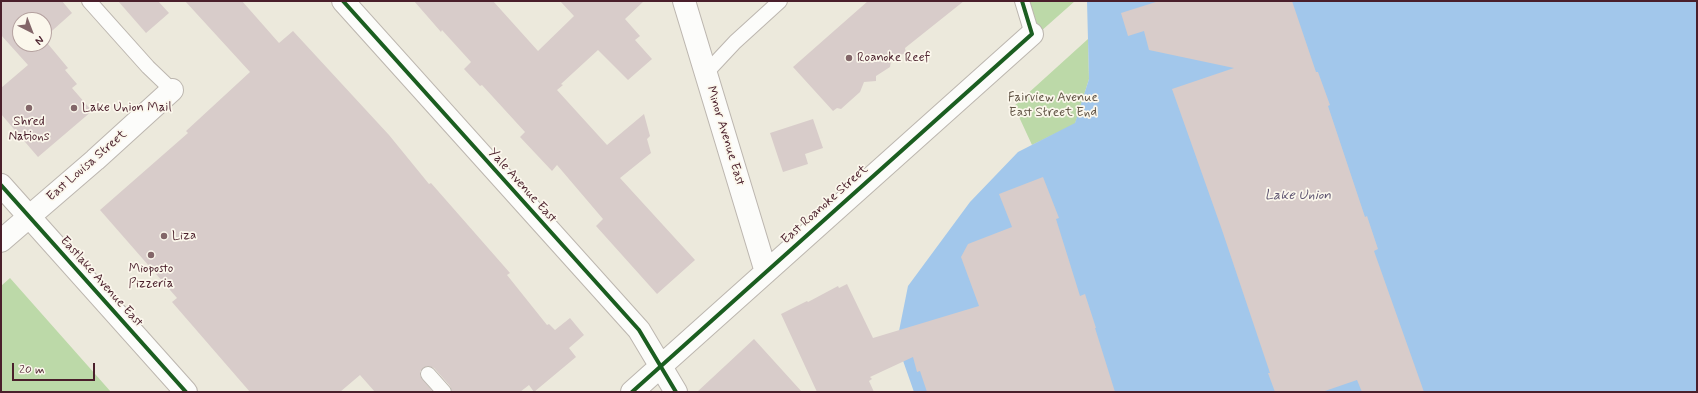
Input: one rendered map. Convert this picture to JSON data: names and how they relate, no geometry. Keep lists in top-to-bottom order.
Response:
{
  "streets": {
    "street": [
      "Minor Avenue East",
      "East Louisa Street",
      "Yale Avenue East",
      "East Roanoke Street",
      "Eastlake Avenue East"
    ]
  },
  "crossings": [
    ["Minor Avenue East", "East Roanoke Street"],
    ["East Louisa Street", "Eastlake Avenue East"],
    ["Yale Avenue East", "East Roanoke Street"]
  ],
  "water": ["Lake Union"],
  "parks": ["Fairview Avenue East Street End"],
  "places": [
    "Roanoke Reef",
    "Shred Nations",
    "Lake Union Mail",
    "Liza",
    "Mioposto Pizzeria"
  ],
  "scale_bar": "20 m",
  "north": "bottom right"
}
